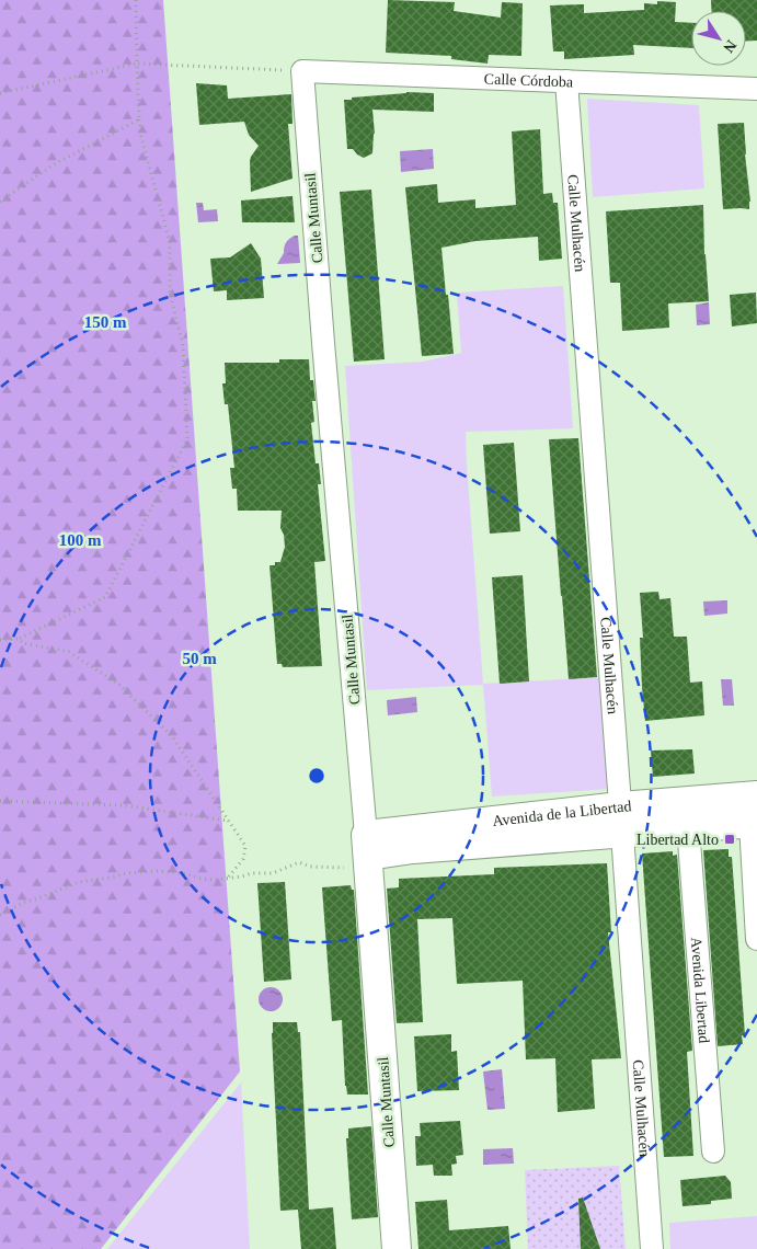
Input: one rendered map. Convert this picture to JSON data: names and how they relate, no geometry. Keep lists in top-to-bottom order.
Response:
{
  "streets": {
    "street": [
      "Calle Córdoba",
      "Calle Muntasil",
      "Calle Mulhacén",
      "Avenida de la Libertad",
      "Avenida Libertad"
    ]
  },
  "crossings": [
    ["Calle Córdoba", "Calle Muntasil"],
    ["Calle Córdoba", "Calle Mulhacén"],
    ["Calle Muntasil", "Avenida de la Libertad"],
    ["Calle Mulhacén", "Avenida de la Libertad"],
    ["Avenida de la Libertad", "Avenida Libertad"]
  ],
  "places": {
    "transit": ["Libertad Alto"]
  },
  "north": "bottom right",
  "rings": ["150 m", "100 m", "50 m"]
}
